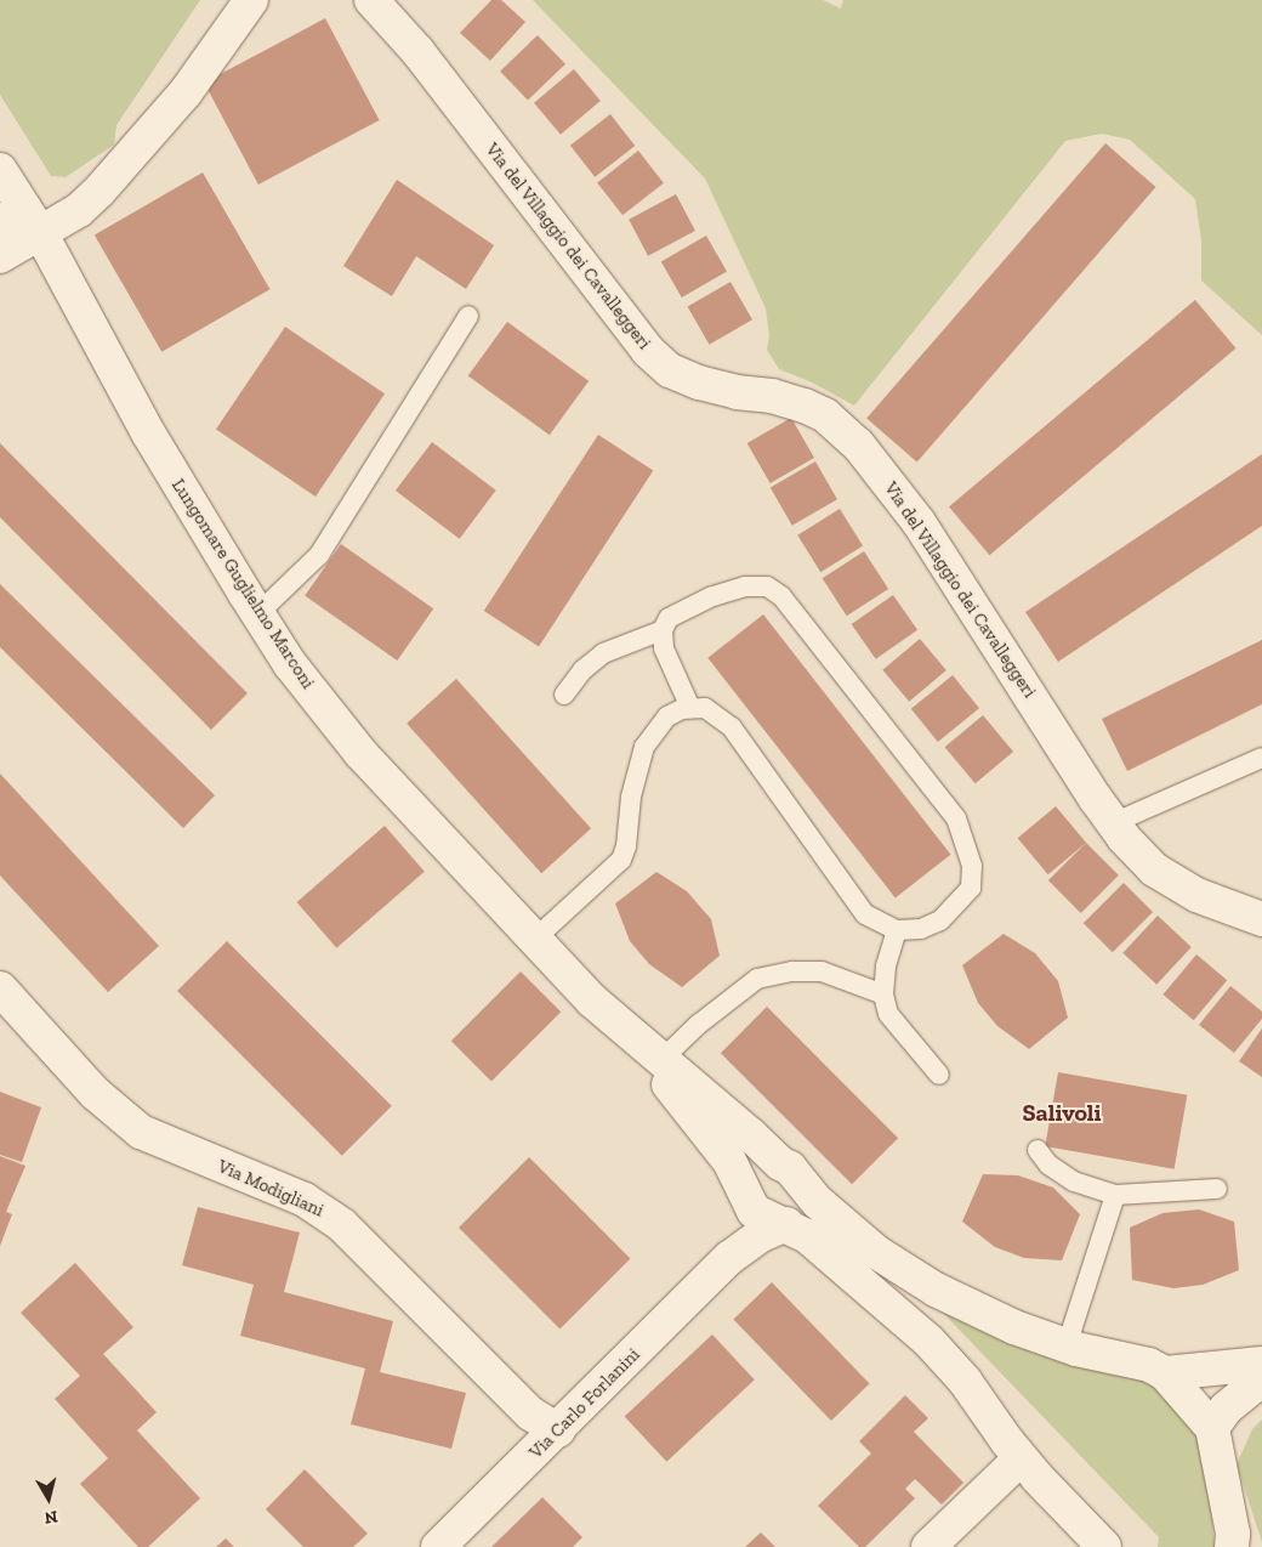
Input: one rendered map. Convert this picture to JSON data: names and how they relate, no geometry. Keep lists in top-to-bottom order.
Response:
{
  "streets": {
    "street": [
      "Via del Villaggio dei Cavalleggeri",
      "Lungomare Guglielmo Marconi",
      "Via Modigliani",
      "Via Carlo Forlanini"
    ]
  },
  "crossings": [
    ["Lungomare Guglielmo Marconi", "Via Carlo Forlanini"],
    ["Via Modigliani", "Via Carlo Forlanini"]
  ],
  "districts": ["Salivoli"],
  "north": "bottom"
}
